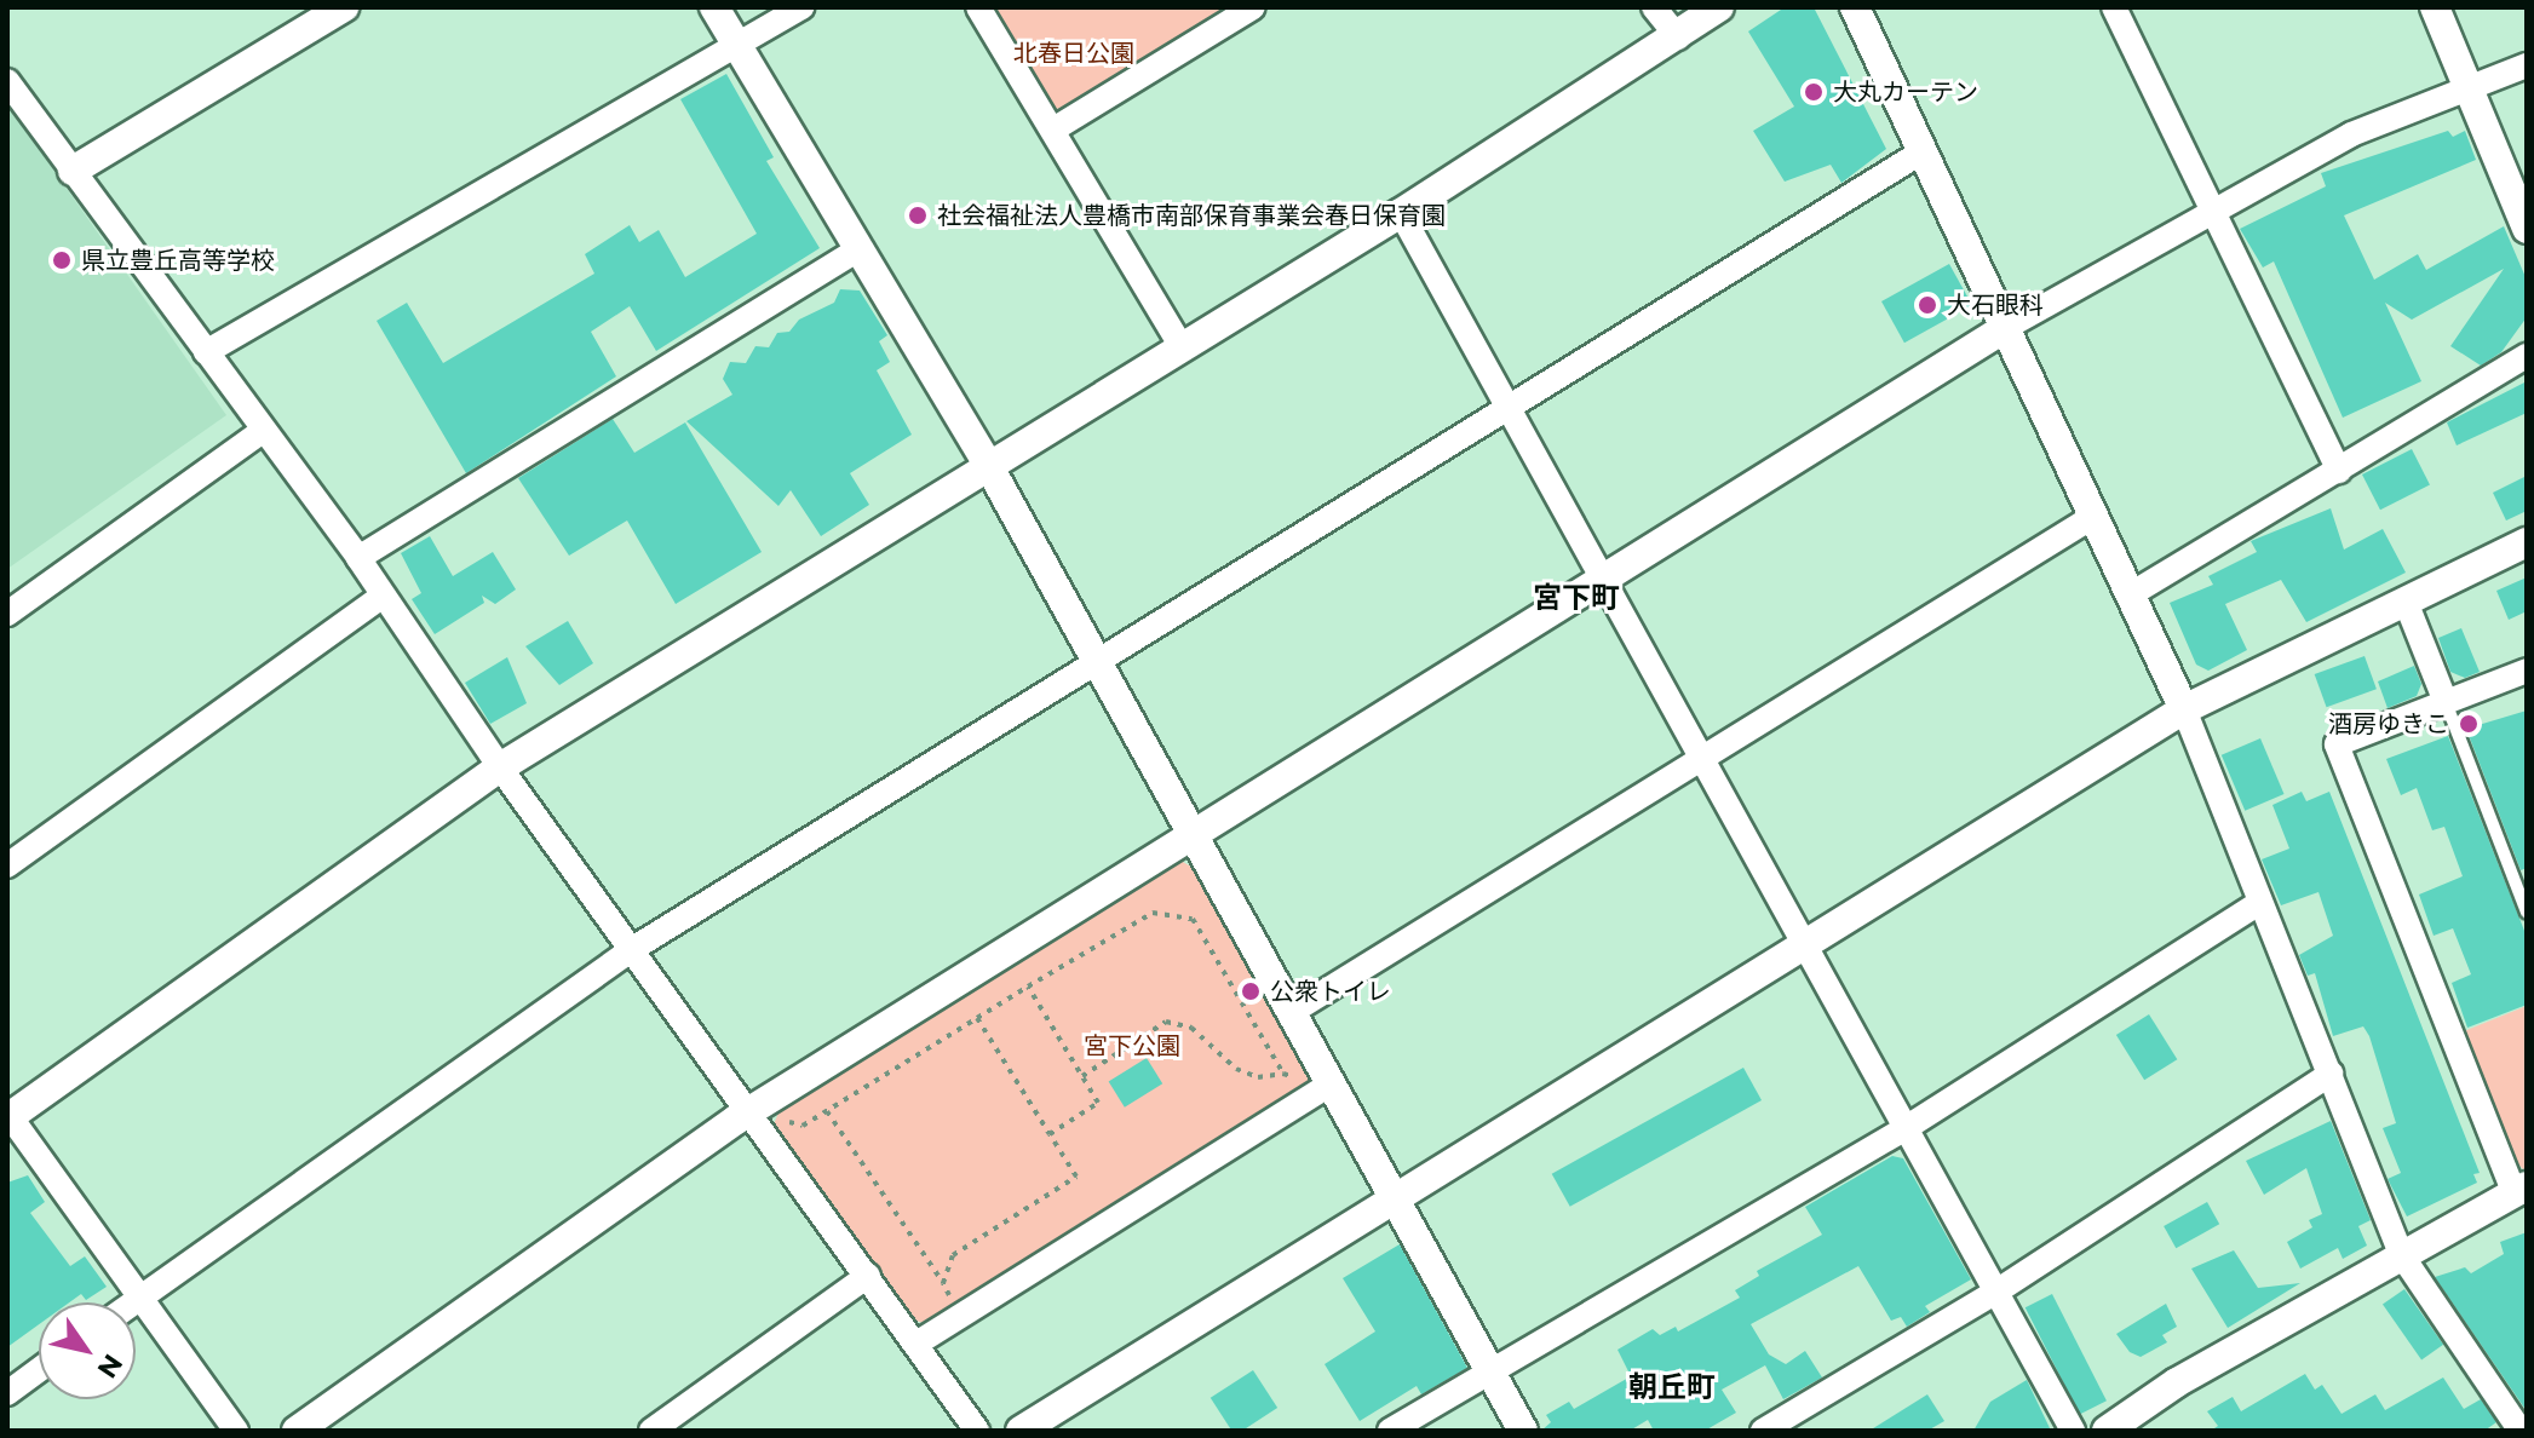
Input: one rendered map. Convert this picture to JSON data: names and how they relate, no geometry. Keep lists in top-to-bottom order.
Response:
{
  "districts": ["宮下町", "朝丘町"],
  "parks": ["北春日公園", "宮下公園"],
  "places": [
    "大丸カーテン",
    "社会福祉法人豊橋市南部保育事業会春日保育園",
    "県立豊丘高等学校",
    "大石眼科",
    "酒房ゆきこ",
    "公衆トイレ"
  ],
  "north": "bottom right"
}
